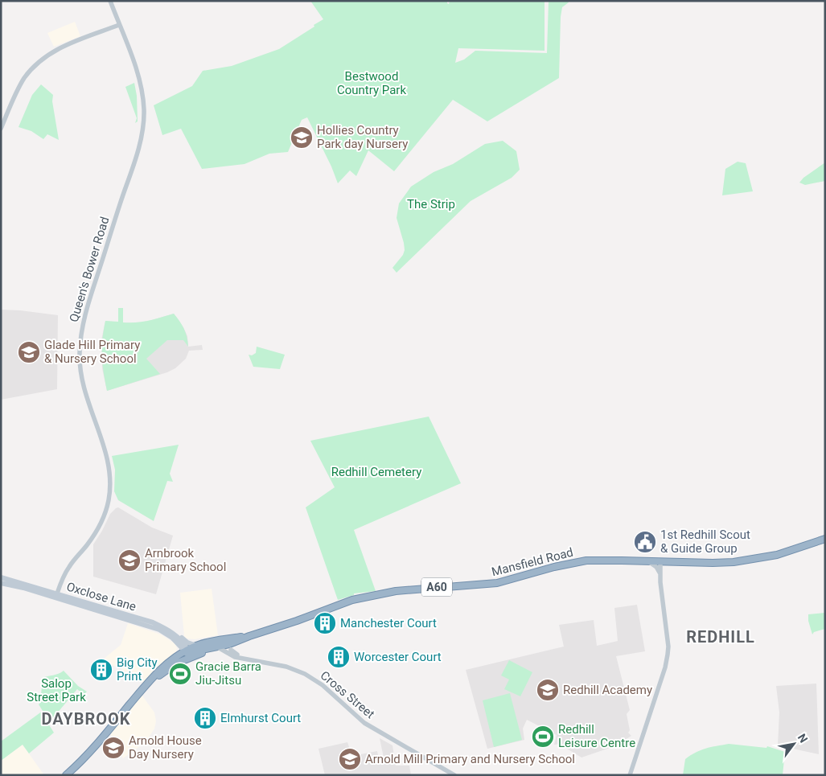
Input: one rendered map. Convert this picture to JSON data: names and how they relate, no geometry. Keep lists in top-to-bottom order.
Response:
{
  "streets": {
    "highway": ["Mansfield Road", "A60"],
    "main road": ["Oxclose Lane"],
    "street": ["Queen's Bower Road", "Cross Street"]
  },
  "crossings": [
    ["Queen's Bower Road", "Oxclose Lane"],
    ["Mansfield Road", "Oxclose Lane"],
    ["Mansfield Road", "Cross Street"]
  ],
  "districts": ["REDHILL", "DAYBROOK"],
  "parks": [
    "Bestwood Country Park",
    "The Strip",
    "Redhill Cemetery",
    "Salop Street Park"
  ],
  "places": {
    "school or university": [
      "Hollies Country Park day Nursery",
      "Glade Hill Primary & Nursery School",
      "Arnbrook Primary School",
      "Redhill Academy",
      "Arnold House Day Nursery",
      "Arnold Mill Primary and Nursery School"
    ],
    "public building": ["1st Redhill Scout & Guide Group"],
    "building": [
      "Manchester Court",
      "Worcester Court",
      "Big City Print",
      "Elmhurst Court"
    ],
    "sports": ["Gracie Barra Jiu-Jitsu", "Redhill Leisure Centre"]
  },
  "north": "top right"
}
